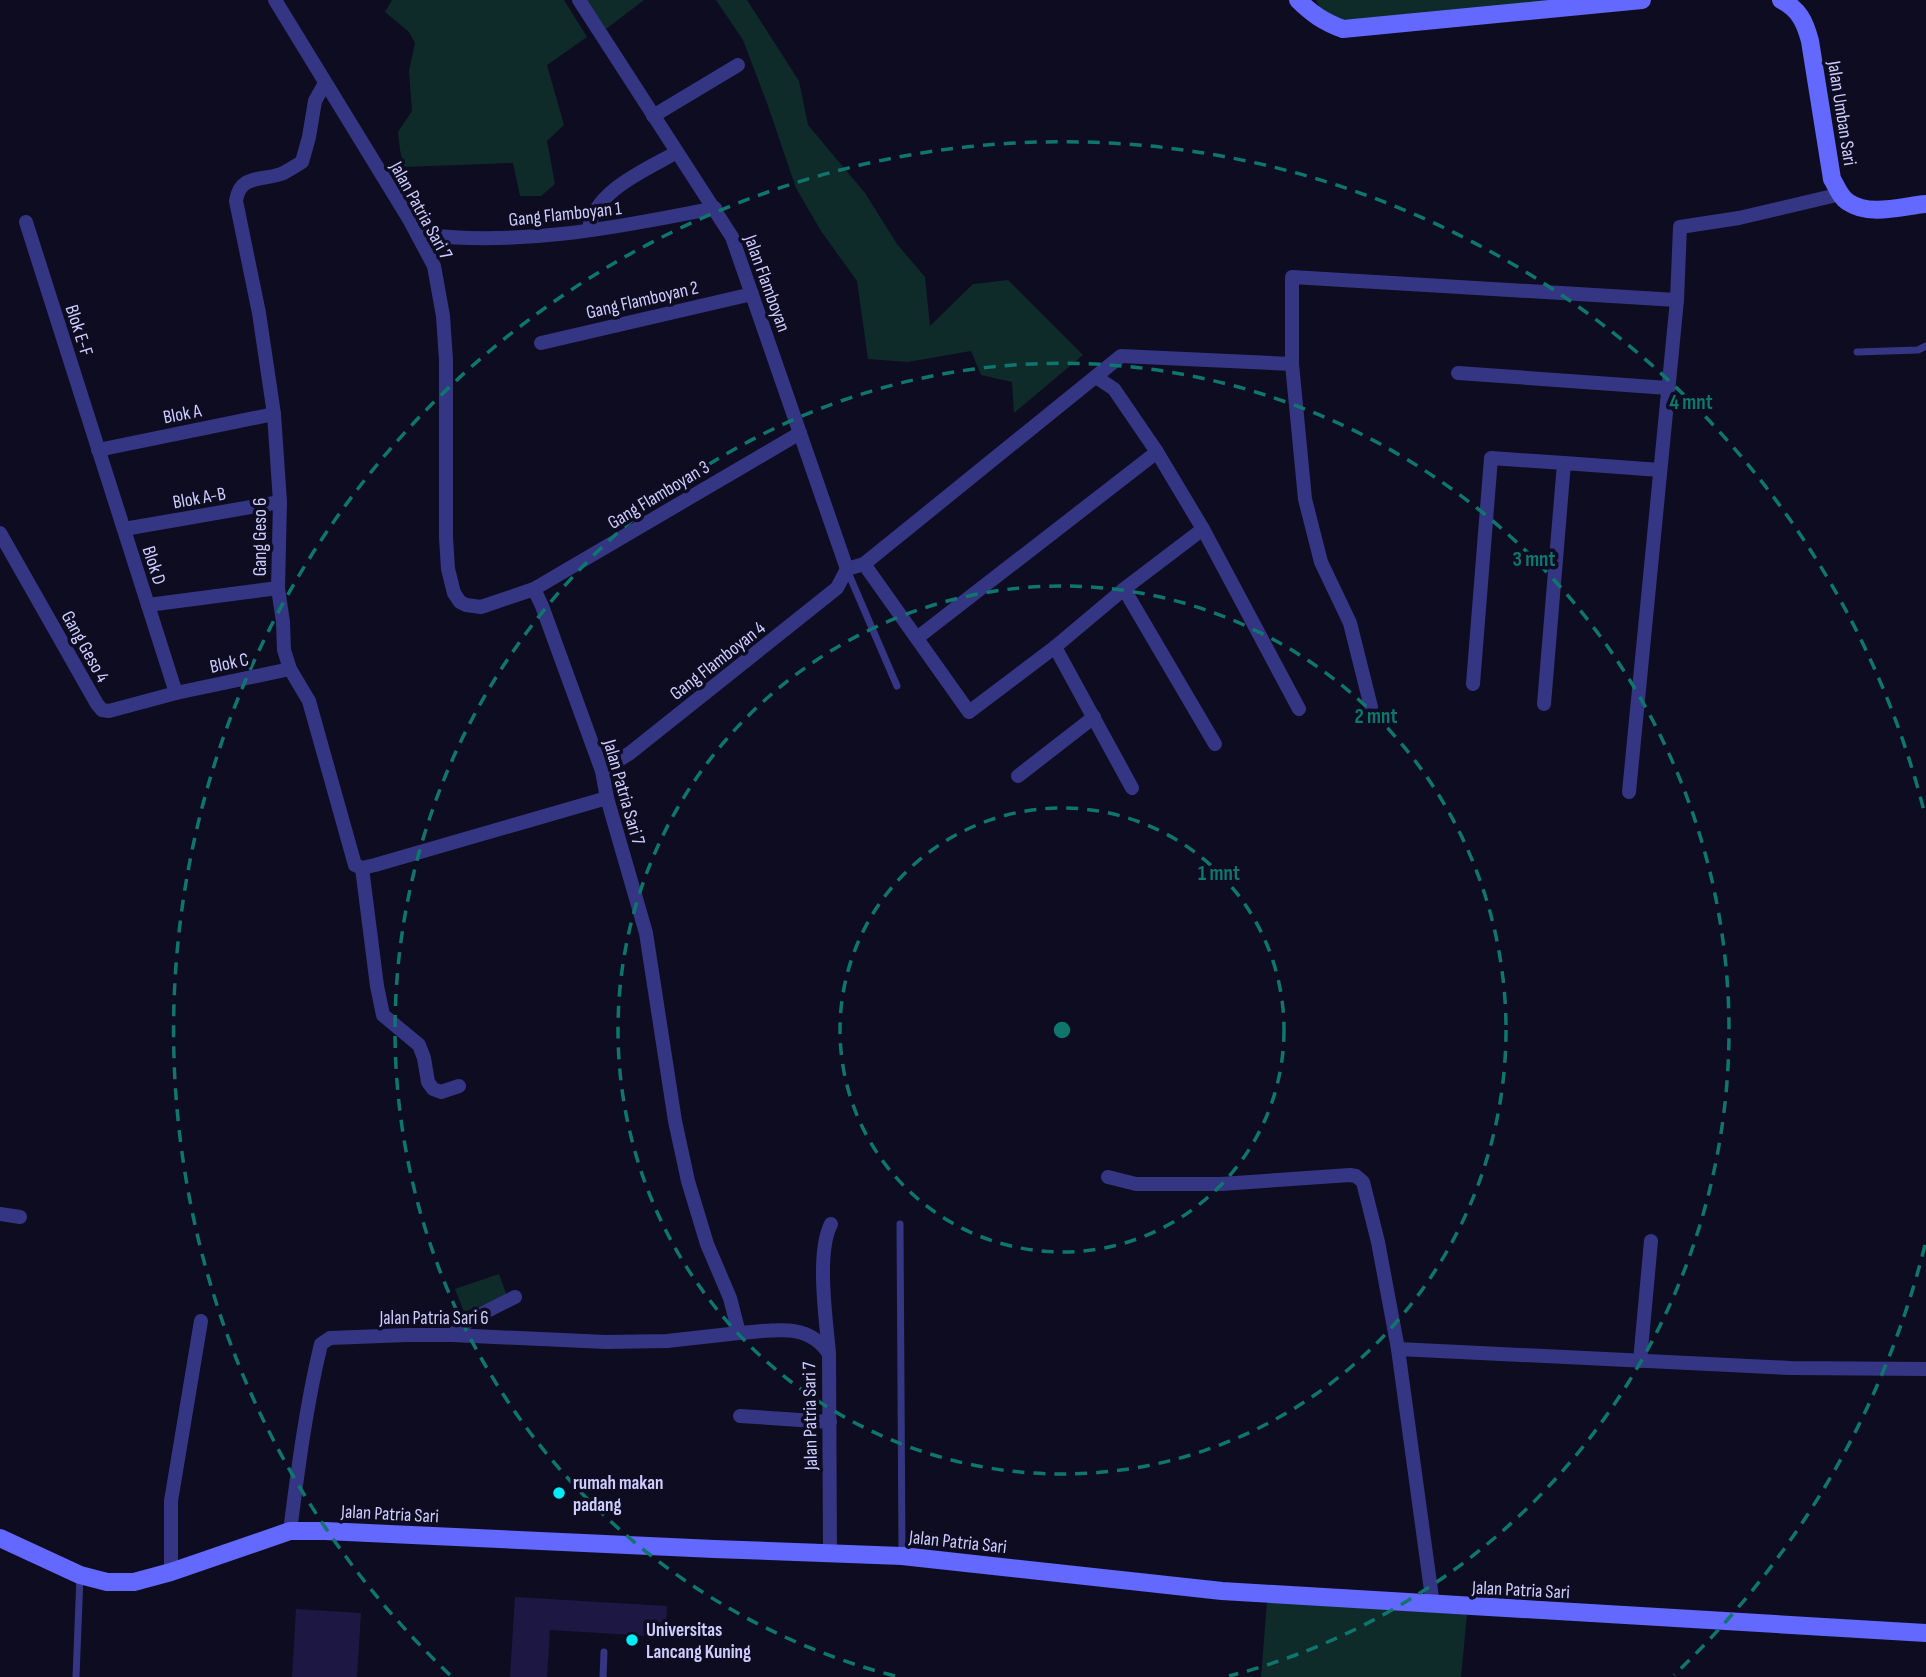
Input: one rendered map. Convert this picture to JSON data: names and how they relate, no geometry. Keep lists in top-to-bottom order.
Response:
{
  "streets": {
    "street": [
      "Jalan Umban Sari",
      "Jalan Patria Sari 7",
      "Gang Flamboyan 1",
      "Jalan Flamboyan",
      "Gang Flamboyan 2",
      "Blok E-F",
      "Blok A",
      "Gang Flamboyan 3",
      "Blok A-B",
      "Gang Geso 6",
      "Blok D",
      "Gang Geso 4",
      "Gang Flamboyan 4",
      "Blok C",
      "Jalan Patria Sari 6",
      "Jalan Patria Sari"
    ]
  },
  "crossings": [
    ["Jalan Patria Sari 7", "Gang Flamboyan 1"],
    ["Jalan Patria Sari 7", "Gang Flamboyan 3"],
    ["Jalan Patria Sari 7", "Gang Geso 6"],
    ["Jalan Patria Sari 7", "Gang Flamboyan 4"],
    ["Jalan Patria Sari 7", "Jalan Patria Sari 6"],
    ["Jalan Patria Sari 7", "Jalan Patria Sari"],
    ["Gang Flamboyan 1", "Jalan Flamboyan"],
    ["Jalan Flamboyan", "Gang Flamboyan 2"],
    ["Jalan Flamboyan", "Gang Flamboyan 3"],
    ["Jalan Flamboyan", "Gang Flamboyan 4"],
    ["Blok E-F", "Blok A"],
    ["Blok E-F", "Blok D"],
    ["Blok A", "Gang Geso 6"],
    ["Blok A", "Blok D"],
    ["Blok A-B", "Gang Geso 6"],
    ["Blok A-B", "Blok D"],
    ["Gang Geso 6", "Blok C"],
    ["Blok D", "Gang Geso 4"],
    ["Blok D", "Blok C"],
    ["Gang Geso 4", "Blok C"],
    ["Jalan Patria Sari 6", "Jalan Patria Sari"]
  ],
  "places": ["rumah makan padang", "Universitas Lancang Kuning"],
  "rings": [
    "4 mnt",
    "3 mnt",
    "2 mnt",
    "1 mnt"
  ]
}
